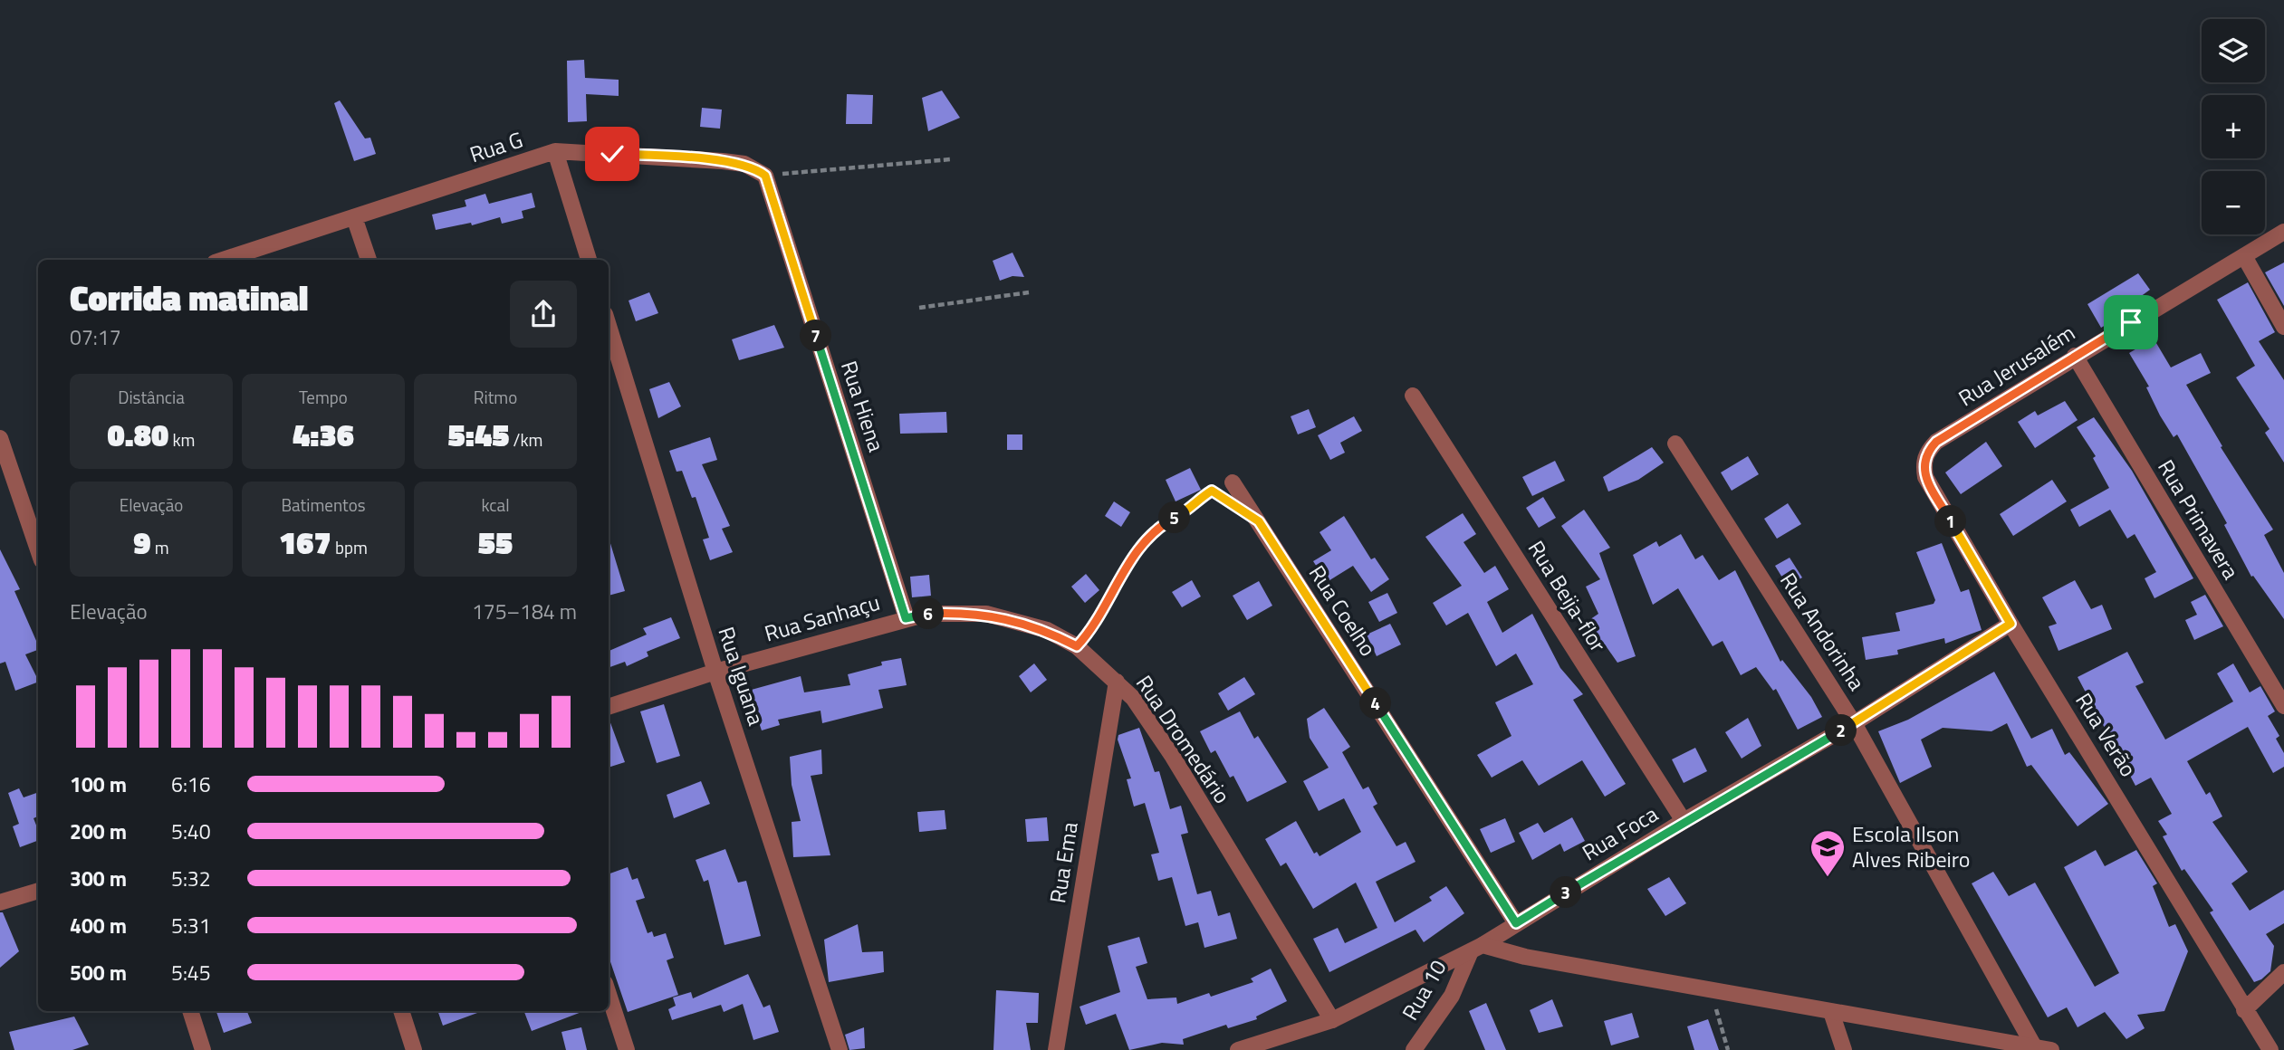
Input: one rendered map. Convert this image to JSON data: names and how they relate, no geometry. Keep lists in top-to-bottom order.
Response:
{
  "streets": {
    "street": [
      "Rua G",
      "Rua Jerusalém",
      "Rua Hiena",
      "Rua Primavera",
      "Rua Beija-flor",
      "Rua Coelho",
      "Rua Sanhaçu",
      "Rua Andorinha",
      "Rua Iguana",
      "Rua Verão",
      "Rua Dromedário",
      "Rua Foca",
      "Rua Ema",
      "Rua 10"
    ]
  },
  "crossings": [
    ["Rua G", "Rua Hiena"],
    ["Rua Jerusalém", "Rua Primavera"],
    ["Rua Jerusalém", "Rua Verão"],
    ["Rua Hiena", "Rua Sanhaçu"],
    ["Rua Hiena", "Rua Dromedário"],
    ["Rua Beija-flor", "Rua Foca"],
    ["Rua Coelho", "Rua Foca"],
    ["Rua Sanhaçu", "Rua Iguana"],
    ["Rua Sanhaçu", "Rua Dromedário"],
    ["Rua Andorinha", "Rua Foca"],
    ["Rua Verão", "Rua Foca"],
    ["Rua Dromedário", "Rua Foca"],
    ["Rua Dromedário", "Rua Ema"],
    ["Rua Foca", "Rua 10"]
  ],
  "places": {
    "school or university": ["Escola Ilson Alves Ribeiro"]
  },
  "page": {
    "map_buttons": ["+", "−"],
    "heading": ["Corrida matinal", "07:17"],
    "pins": [
      "7",
      "5",
      "1",
      "6",
      "4",
      "2",
      "3"
    ],
    "stats": [
      ["Distância", "0.80 km"],
      ["Tempo", "4:36"],
      ["Ritmo", "5:45 /km"],
      ["Elevação", "9 m"],
      ["Batimentos", "167 bpm"],
      ["kcal", "55"]
    ],
    "chart": ["Elevação", "175–184 m"],
    "list": [
      {
        "name": "100 m",
        "note": "6:16"
      },
      {
        "name": "200 m",
        "note": "5:40"
      },
      {
        "name": "300 m",
        "note": "5:32"
      },
      {
        "name": "400 m",
        "note": "5:31"
      },
      {
        "name": "500 m",
        "note": "5:45"
      }
    ]
  }
}
